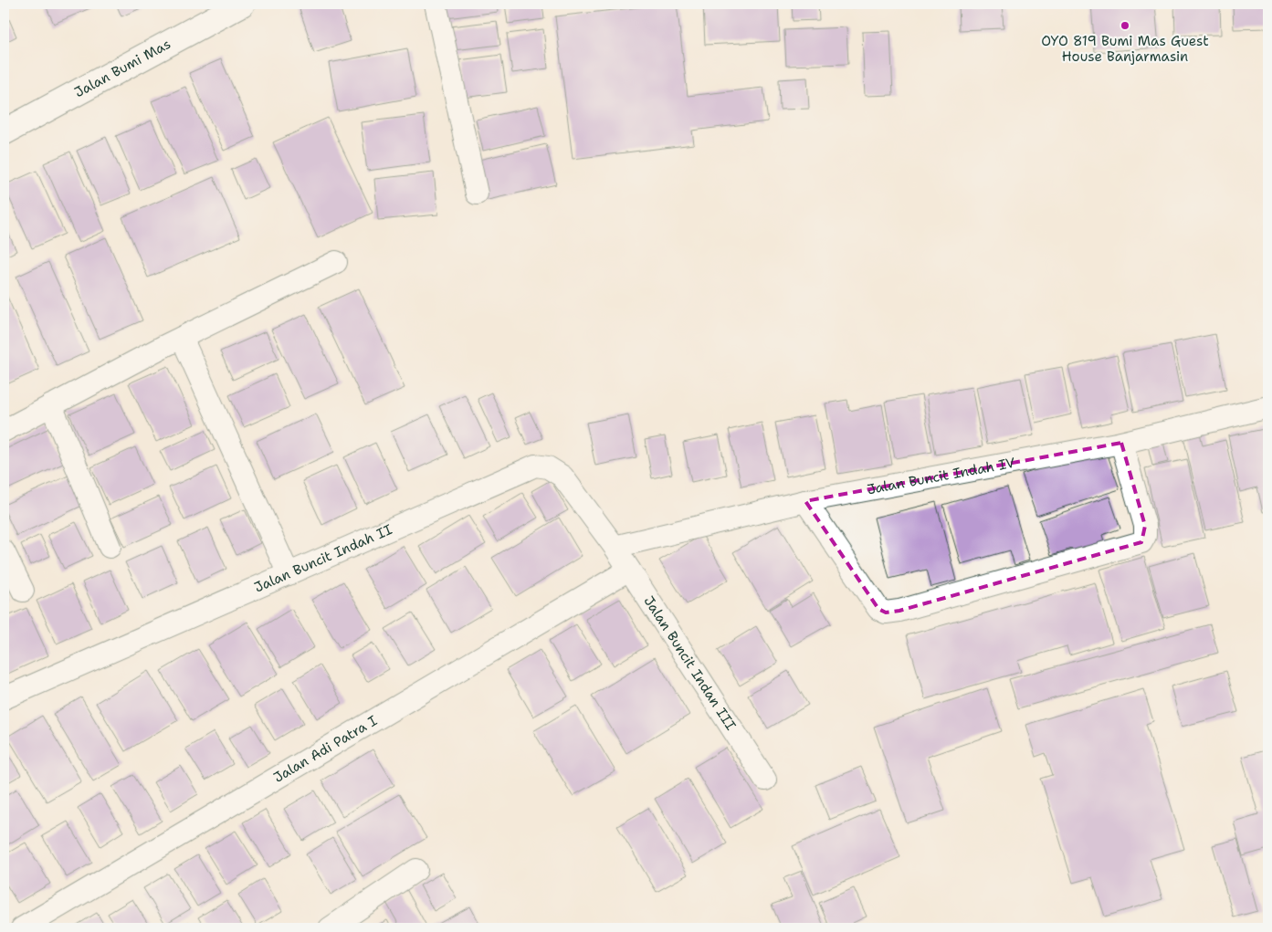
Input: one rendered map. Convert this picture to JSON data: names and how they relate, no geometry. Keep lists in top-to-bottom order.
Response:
{
  "streets": {
    "street": [
      "Jalan Bumi Mas",
      "Jalan Buncit Indah IV",
      "Jalan Buncit Indah II",
      "Jalan Buncit Indan III",
      "Jalan Adi Patra I"
    ]
  },
  "crossings": [
    ["Jalan Buncit Indah IV", "Jalan Buncit Indah II"],
    ["Jalan Buncit Indah IV", "Jalan Buncit Indan III"],
    ["Jalan Buncit Indah II", "Jalan Buncit Indan III"],
    ["Jalan Buncit Indan III", "Jalan Adi Patra I"]
  ],
  "places": ["OYO 819 Bumi Mas Guest House Banjarmasin"]
}
